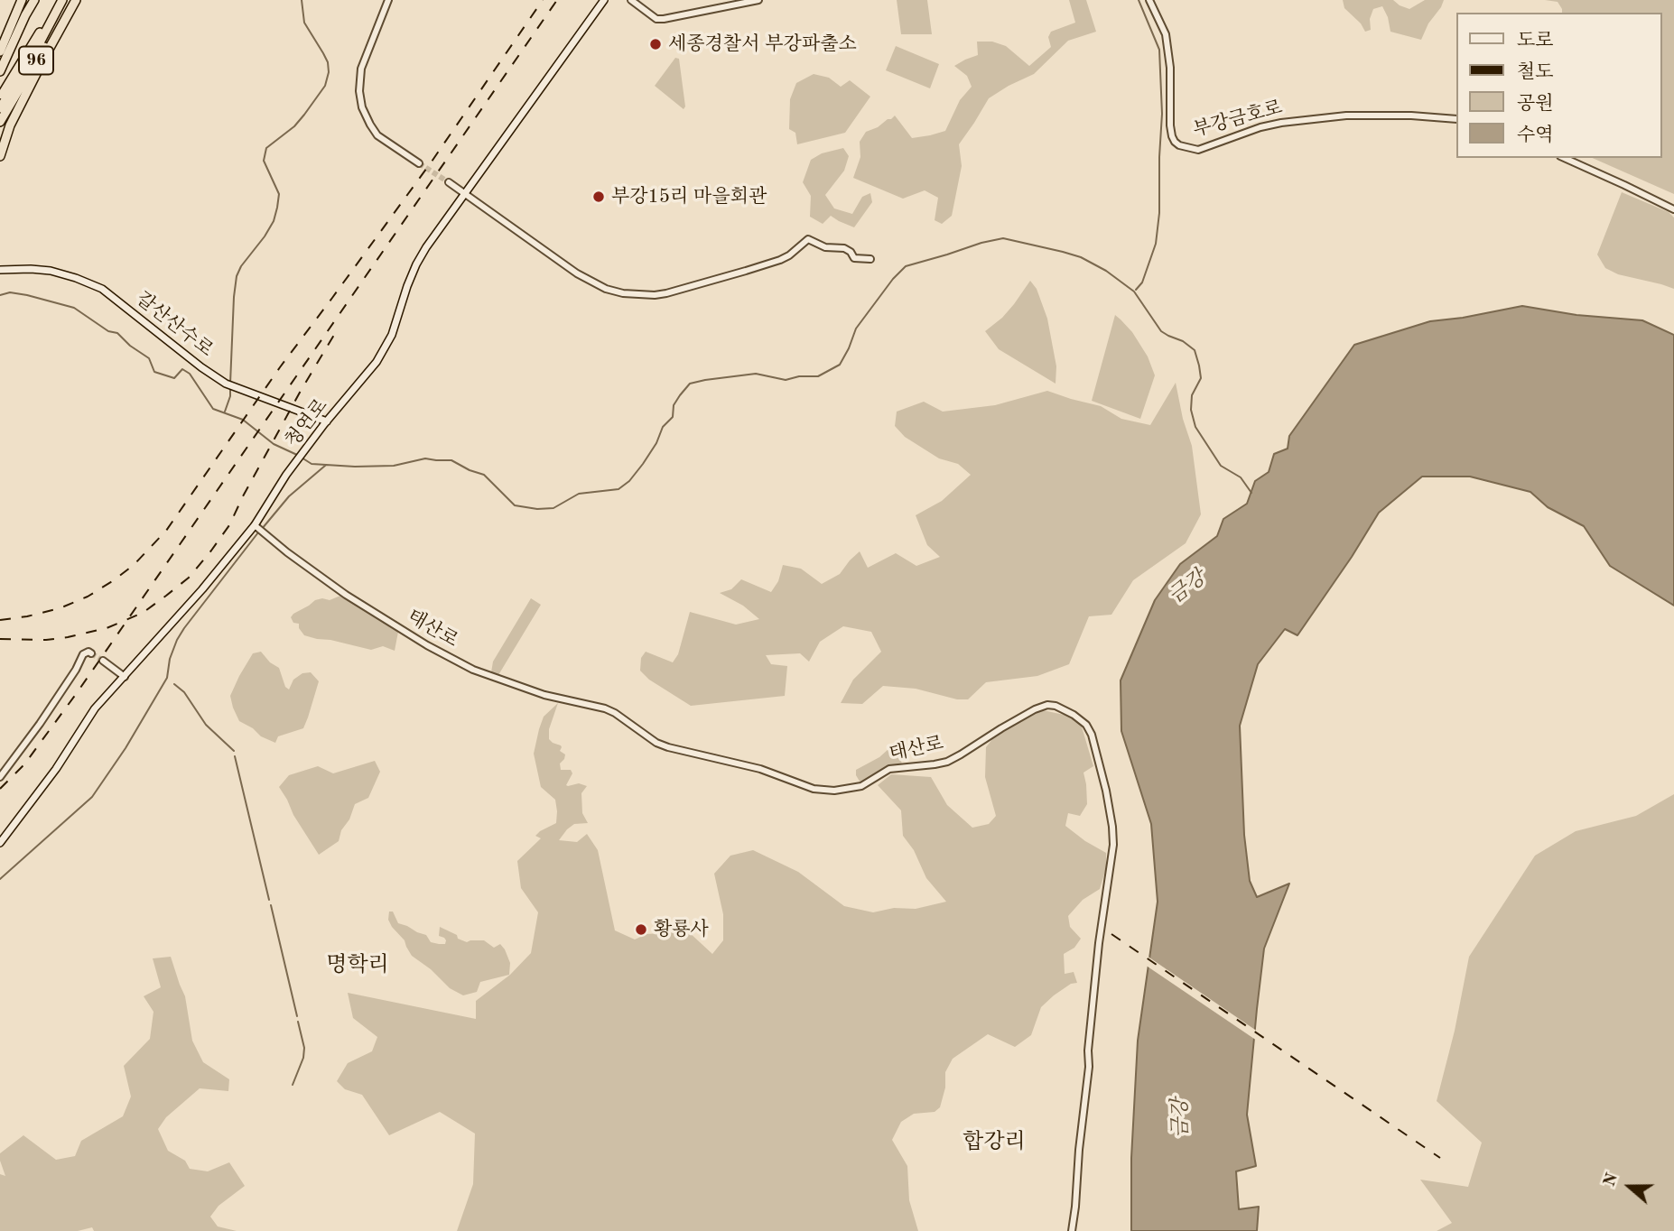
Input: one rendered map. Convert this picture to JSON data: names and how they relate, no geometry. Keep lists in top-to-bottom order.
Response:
{
  "streets": {
    "highway": ["96"],
    "main road": ["갈산산수로", "청연로"],
    "street": ["부강금호로", "태산로"]
  },
  "crossings": [
    ["갈산산수로", "청연로"],
    ["청연로", "태산로"]
  ],
  "districts": ["명학리", "합강리"],
  "water": ["금강"],
  "places": ["세종경찰서 부강파출소", "부강15리 마을회관", "황룡사"],
  "legend": [
    "도로",
    "철도",
    "공원",
    "수역"
  ],
  "north": "left"
}
